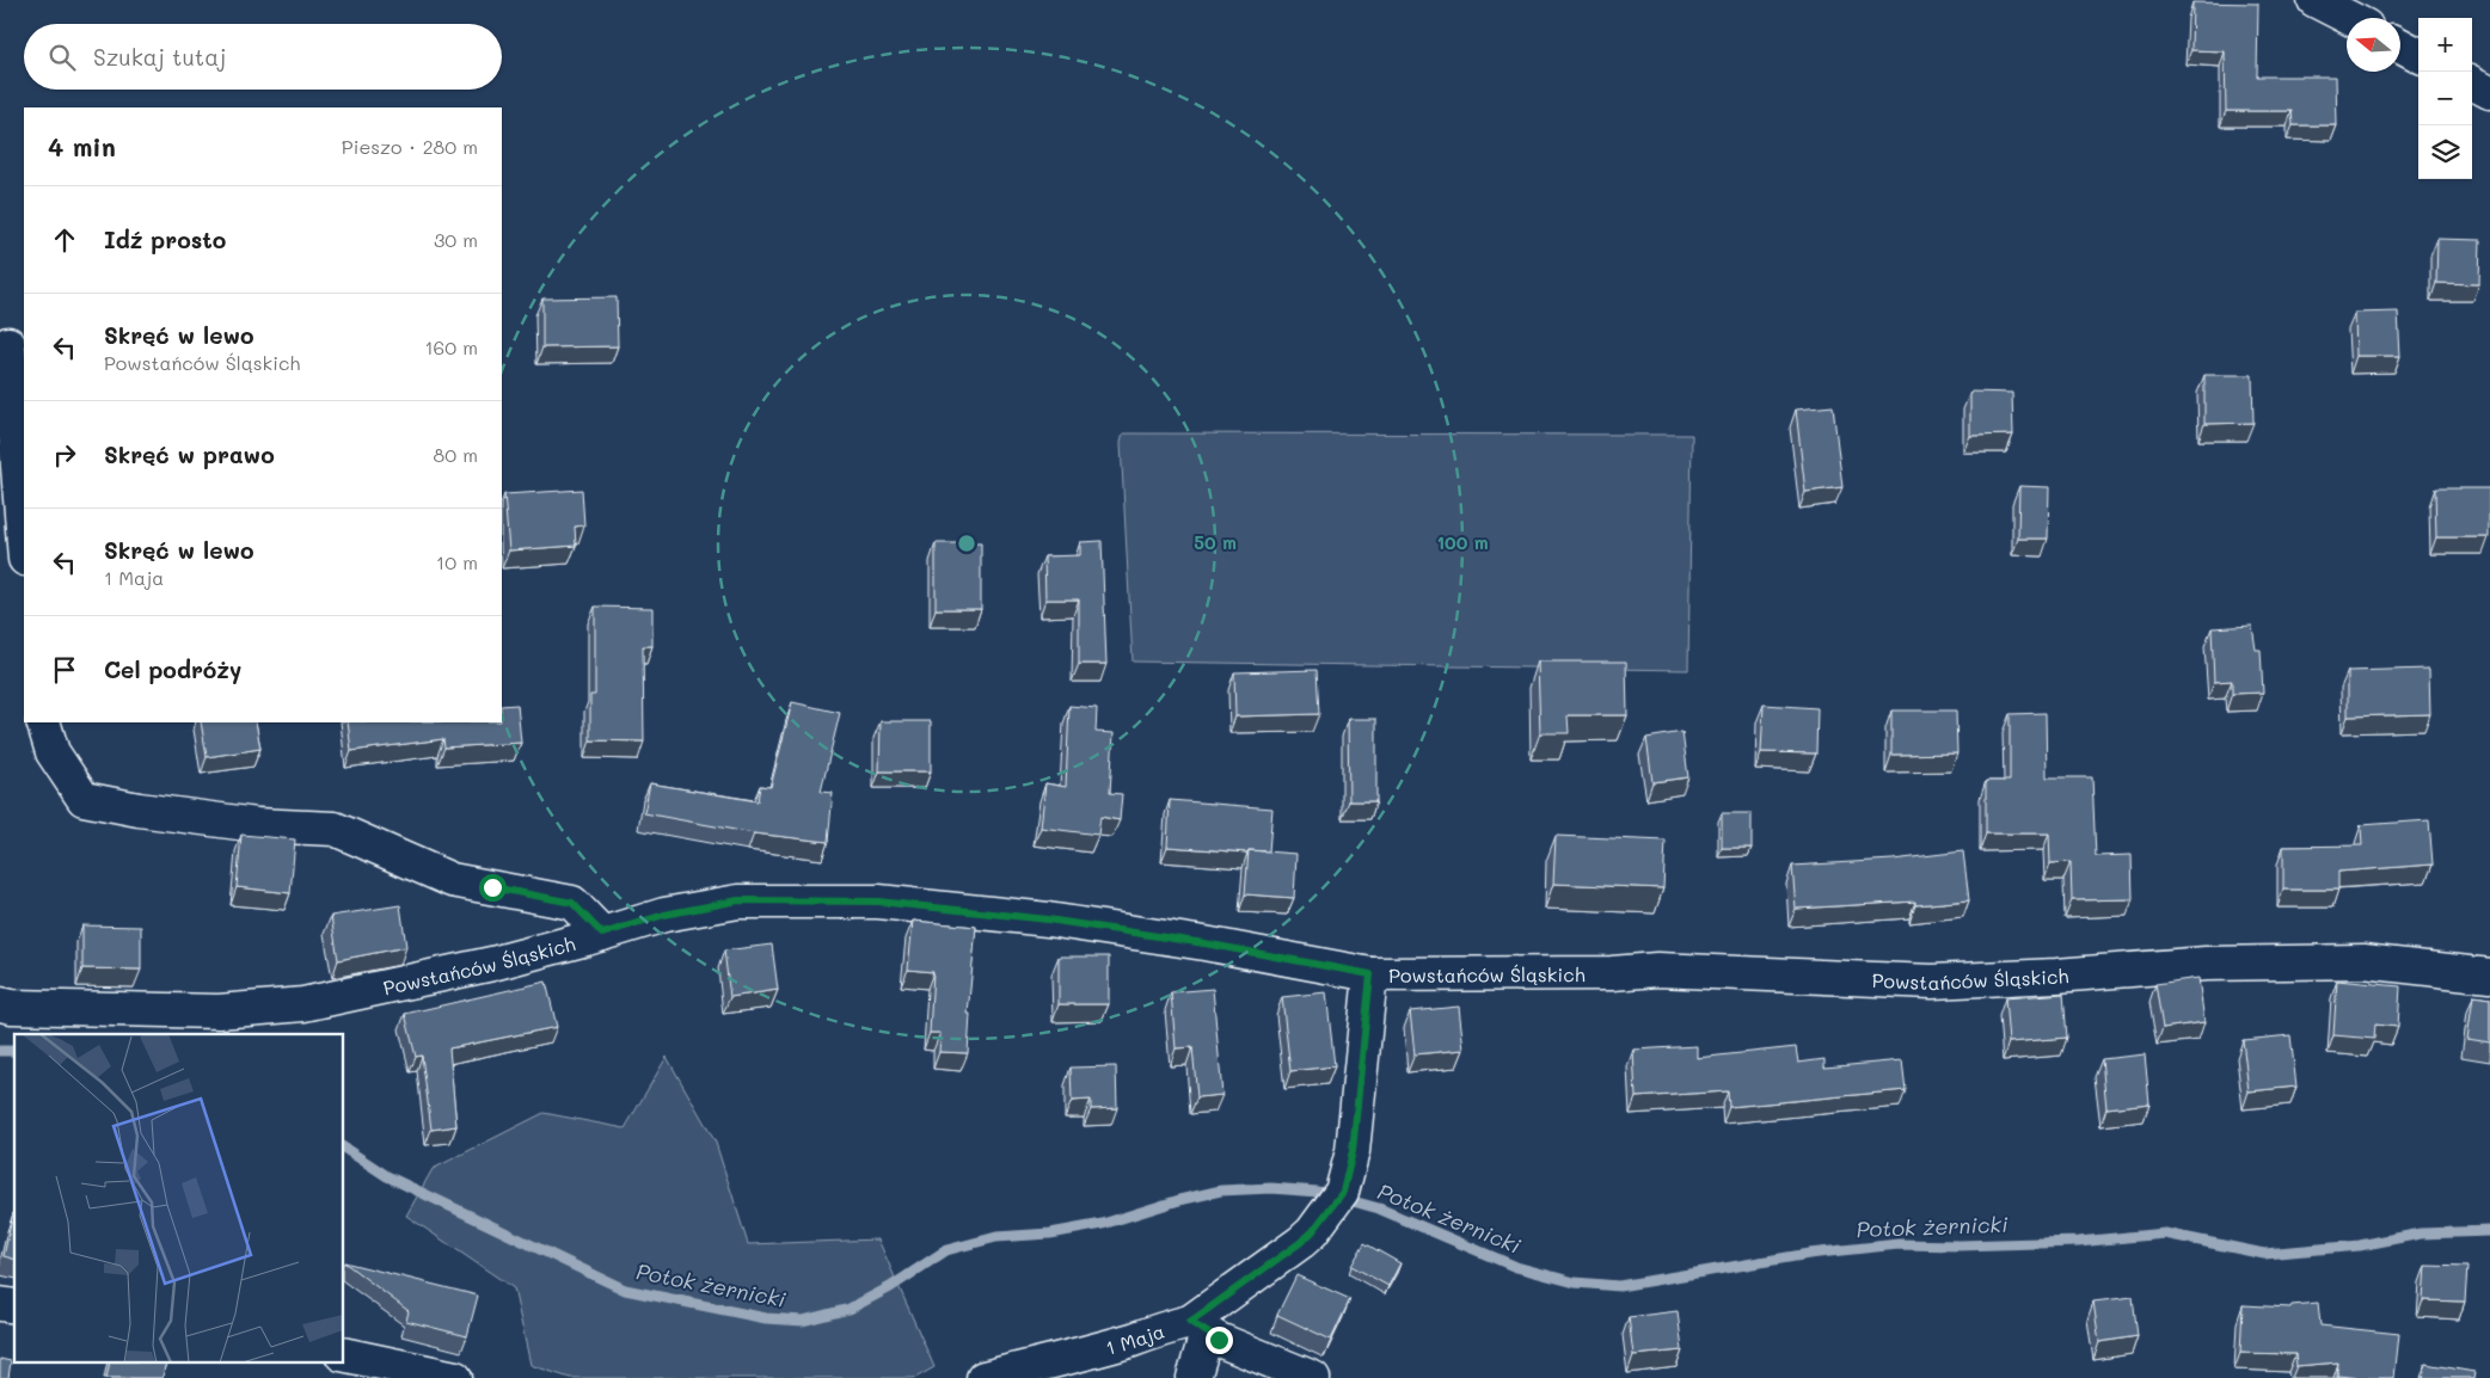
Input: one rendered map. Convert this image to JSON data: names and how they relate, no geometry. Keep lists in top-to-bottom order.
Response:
{
  "streets": {
    "street": ["Powstańców Śląskich", "1 Maja"]
  },
  "water": ["Potok żernicki"],
  "north": "left",
  "page": {
    "map_buttons": ["+", "−"],
    "search": "Szukaj tutaj",
    "heading": ["4 min", "Pieszo · 280 m"],
    "list": [
      ["Idź prosto", "30 m"],
      ["Skręć w lewo", "Powstańców Śląskich", "160 m"],
      ["Skręć w prawo", "80 m"],
      ["Skręć w lewo", "1 Maja", "10 m"],
      "Cel podróży"
    ]
  },
  "rings": ["50 m", "100 m"]
}
